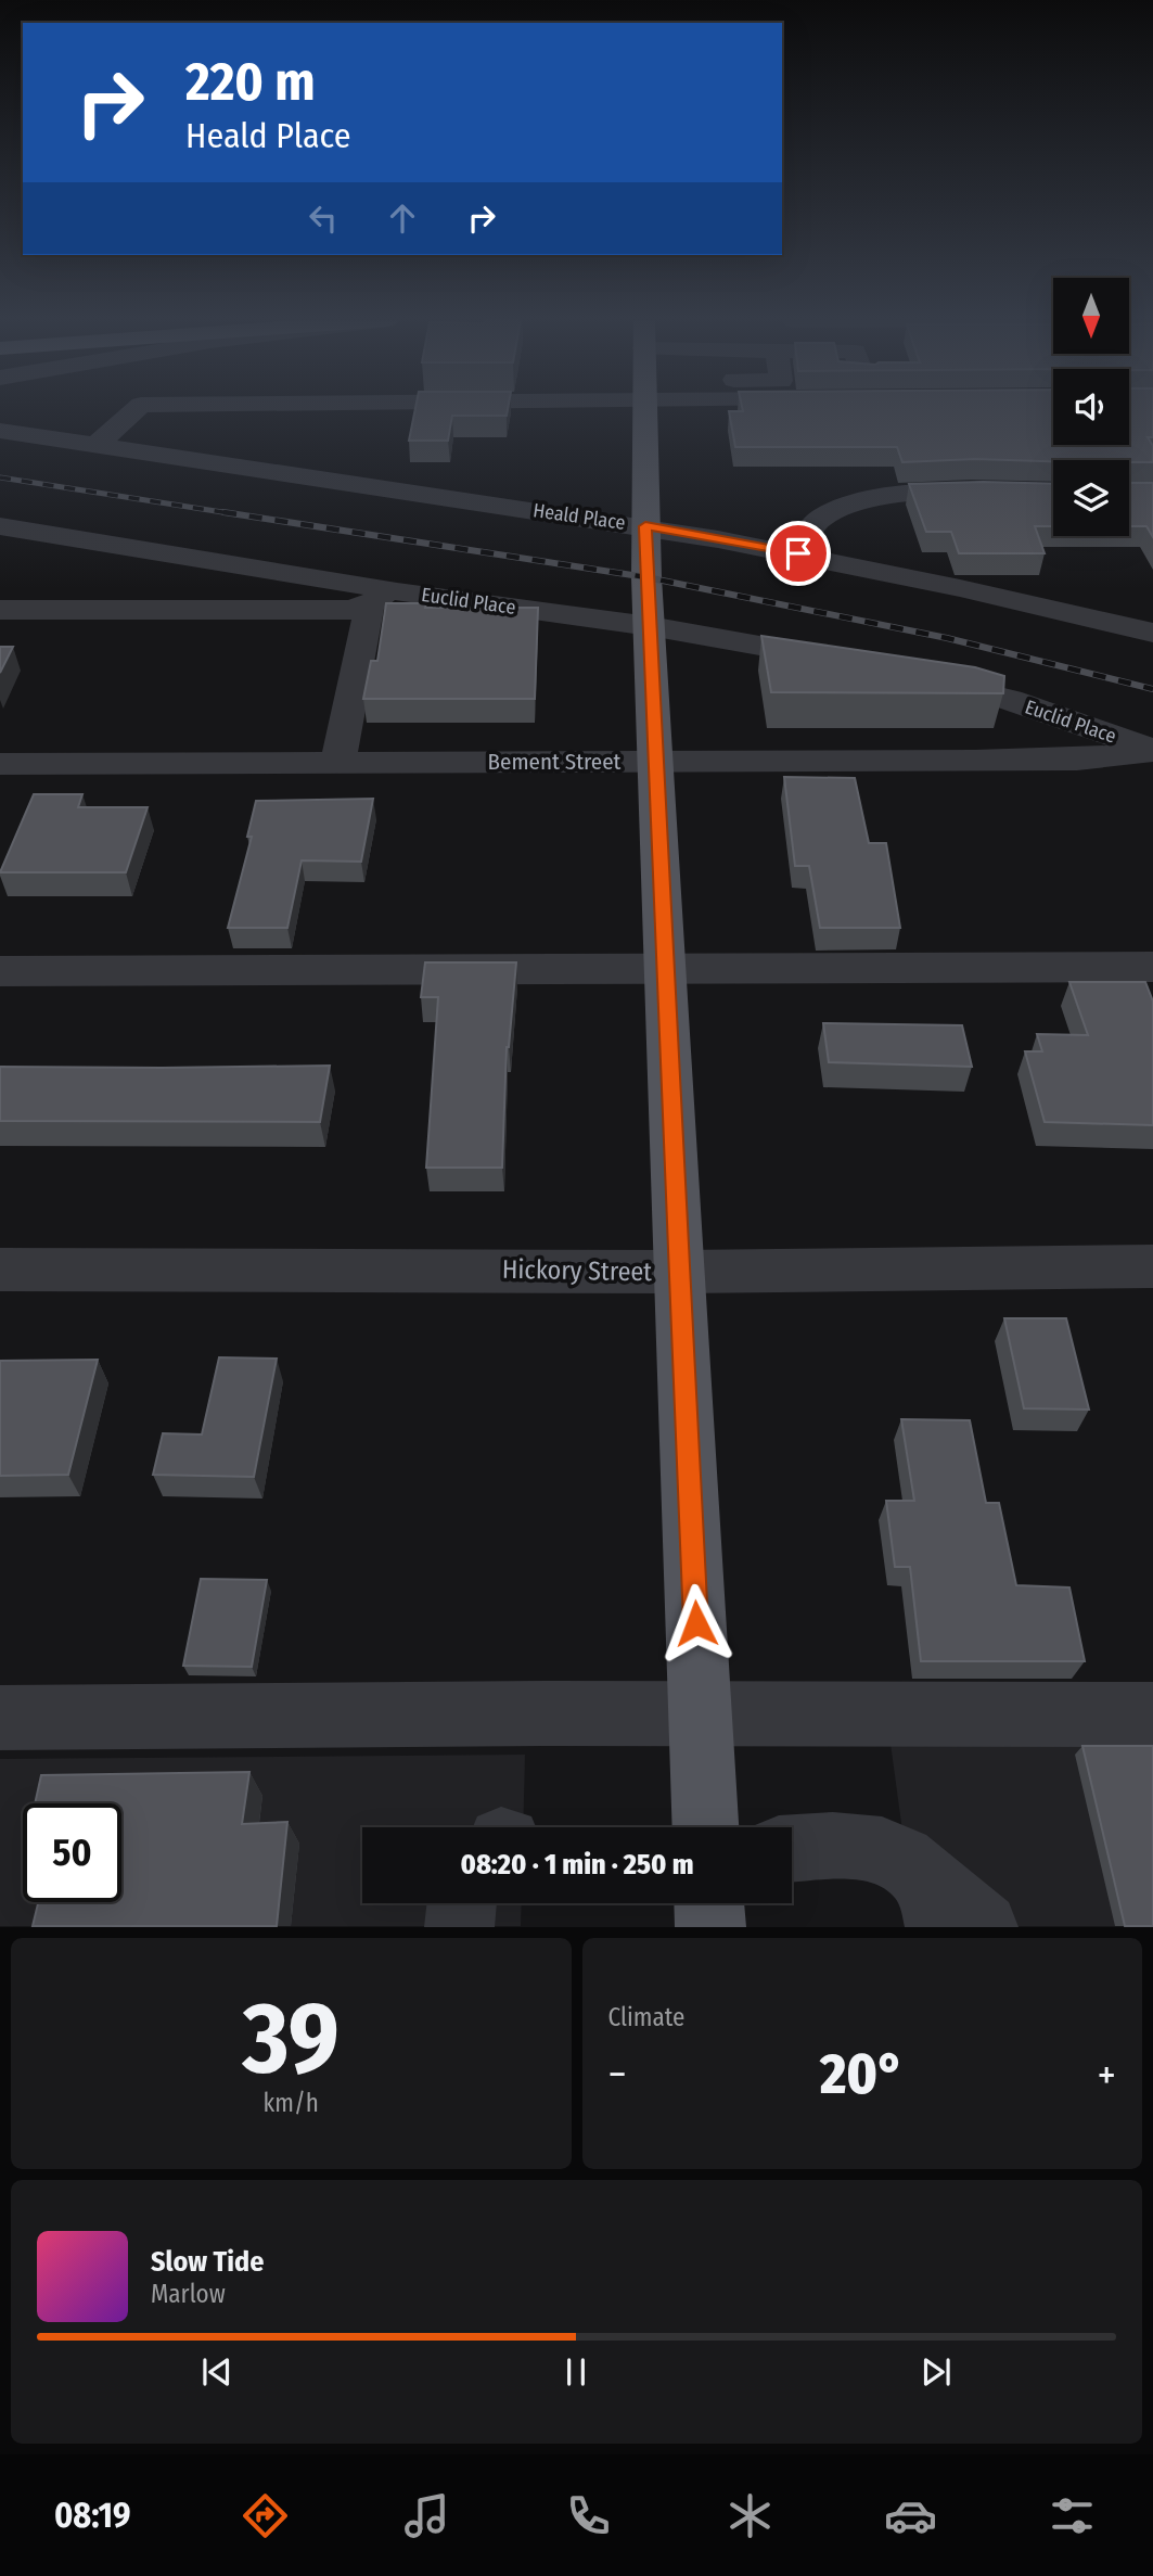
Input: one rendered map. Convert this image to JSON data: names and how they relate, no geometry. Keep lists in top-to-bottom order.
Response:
{
  "streets": {
    "street": [
      "Heald Place",
      "Euclid Place",
      "Bement Street",
      "Hickory Street"
    ]
  },
  "crossings": [
    ["Euclid Place", "Bement Street"]
  ],
  "north": "bottom",
  "page": {
    "turn": ["220 m", "Heald Place"],
    "limit": "50",
    "trip": "08:20 · 1 min · 250 m",
    "tile": [
      ["39", "km/h"],
      "Climate"
    ],
    "heat": ["−", "20°", "+"],
    "song": ["Slow Tide", "Marlow"],
    "tabs": "08:19"
  }
}
